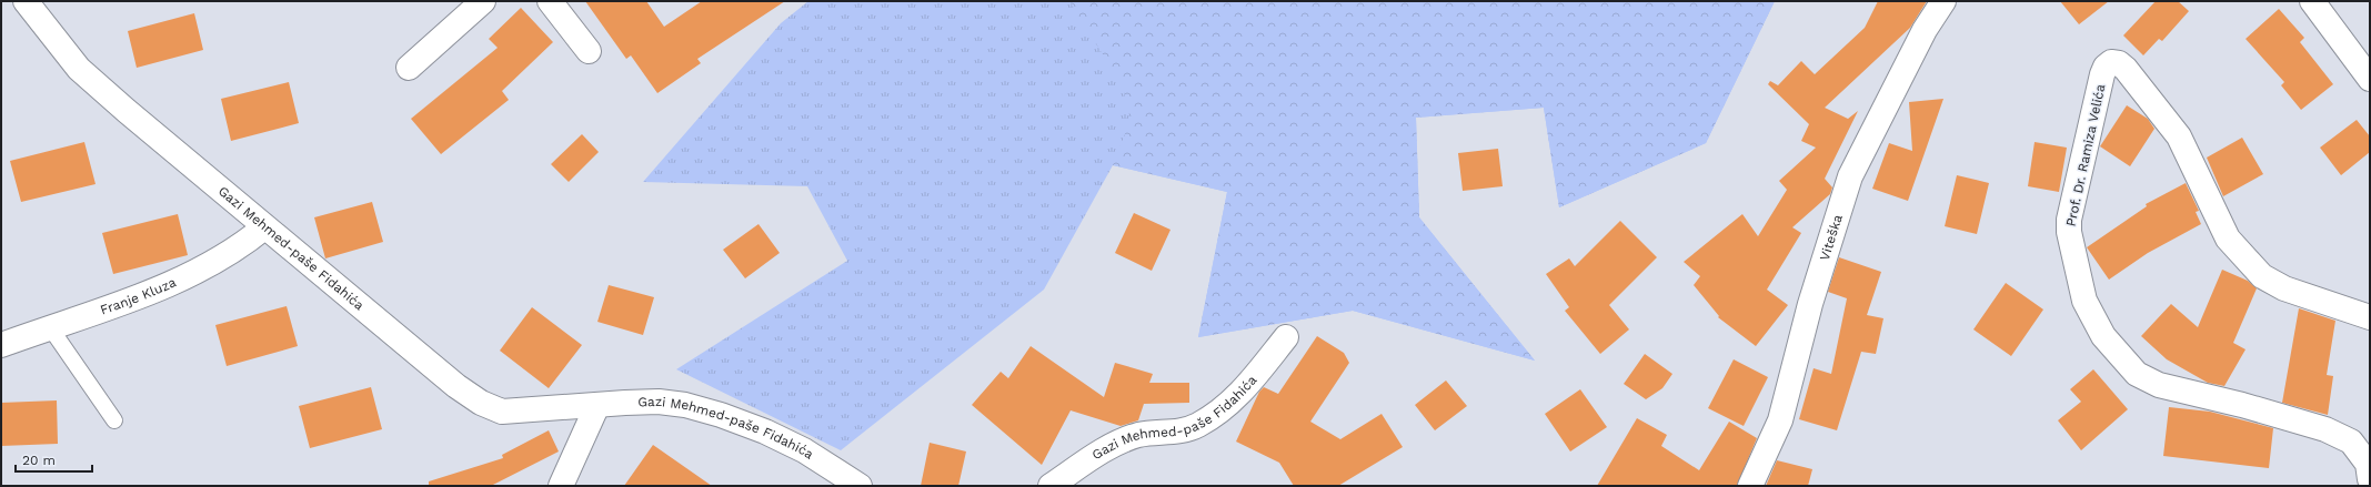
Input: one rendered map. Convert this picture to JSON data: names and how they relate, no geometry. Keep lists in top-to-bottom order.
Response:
{
  "streets": {
    "street": [
      "Prof. Dr. Ramiza Velića",
      "Viteška",
      "Gazi Mehmed-paše Fidahića",
      "Franje Kluza"
    ]
  },
  "crossings": [
    ["Gazi Mehmed-paše Fidahića", "Franje Kluza"]
  ],
  "scale_bar": "20 m"
}
